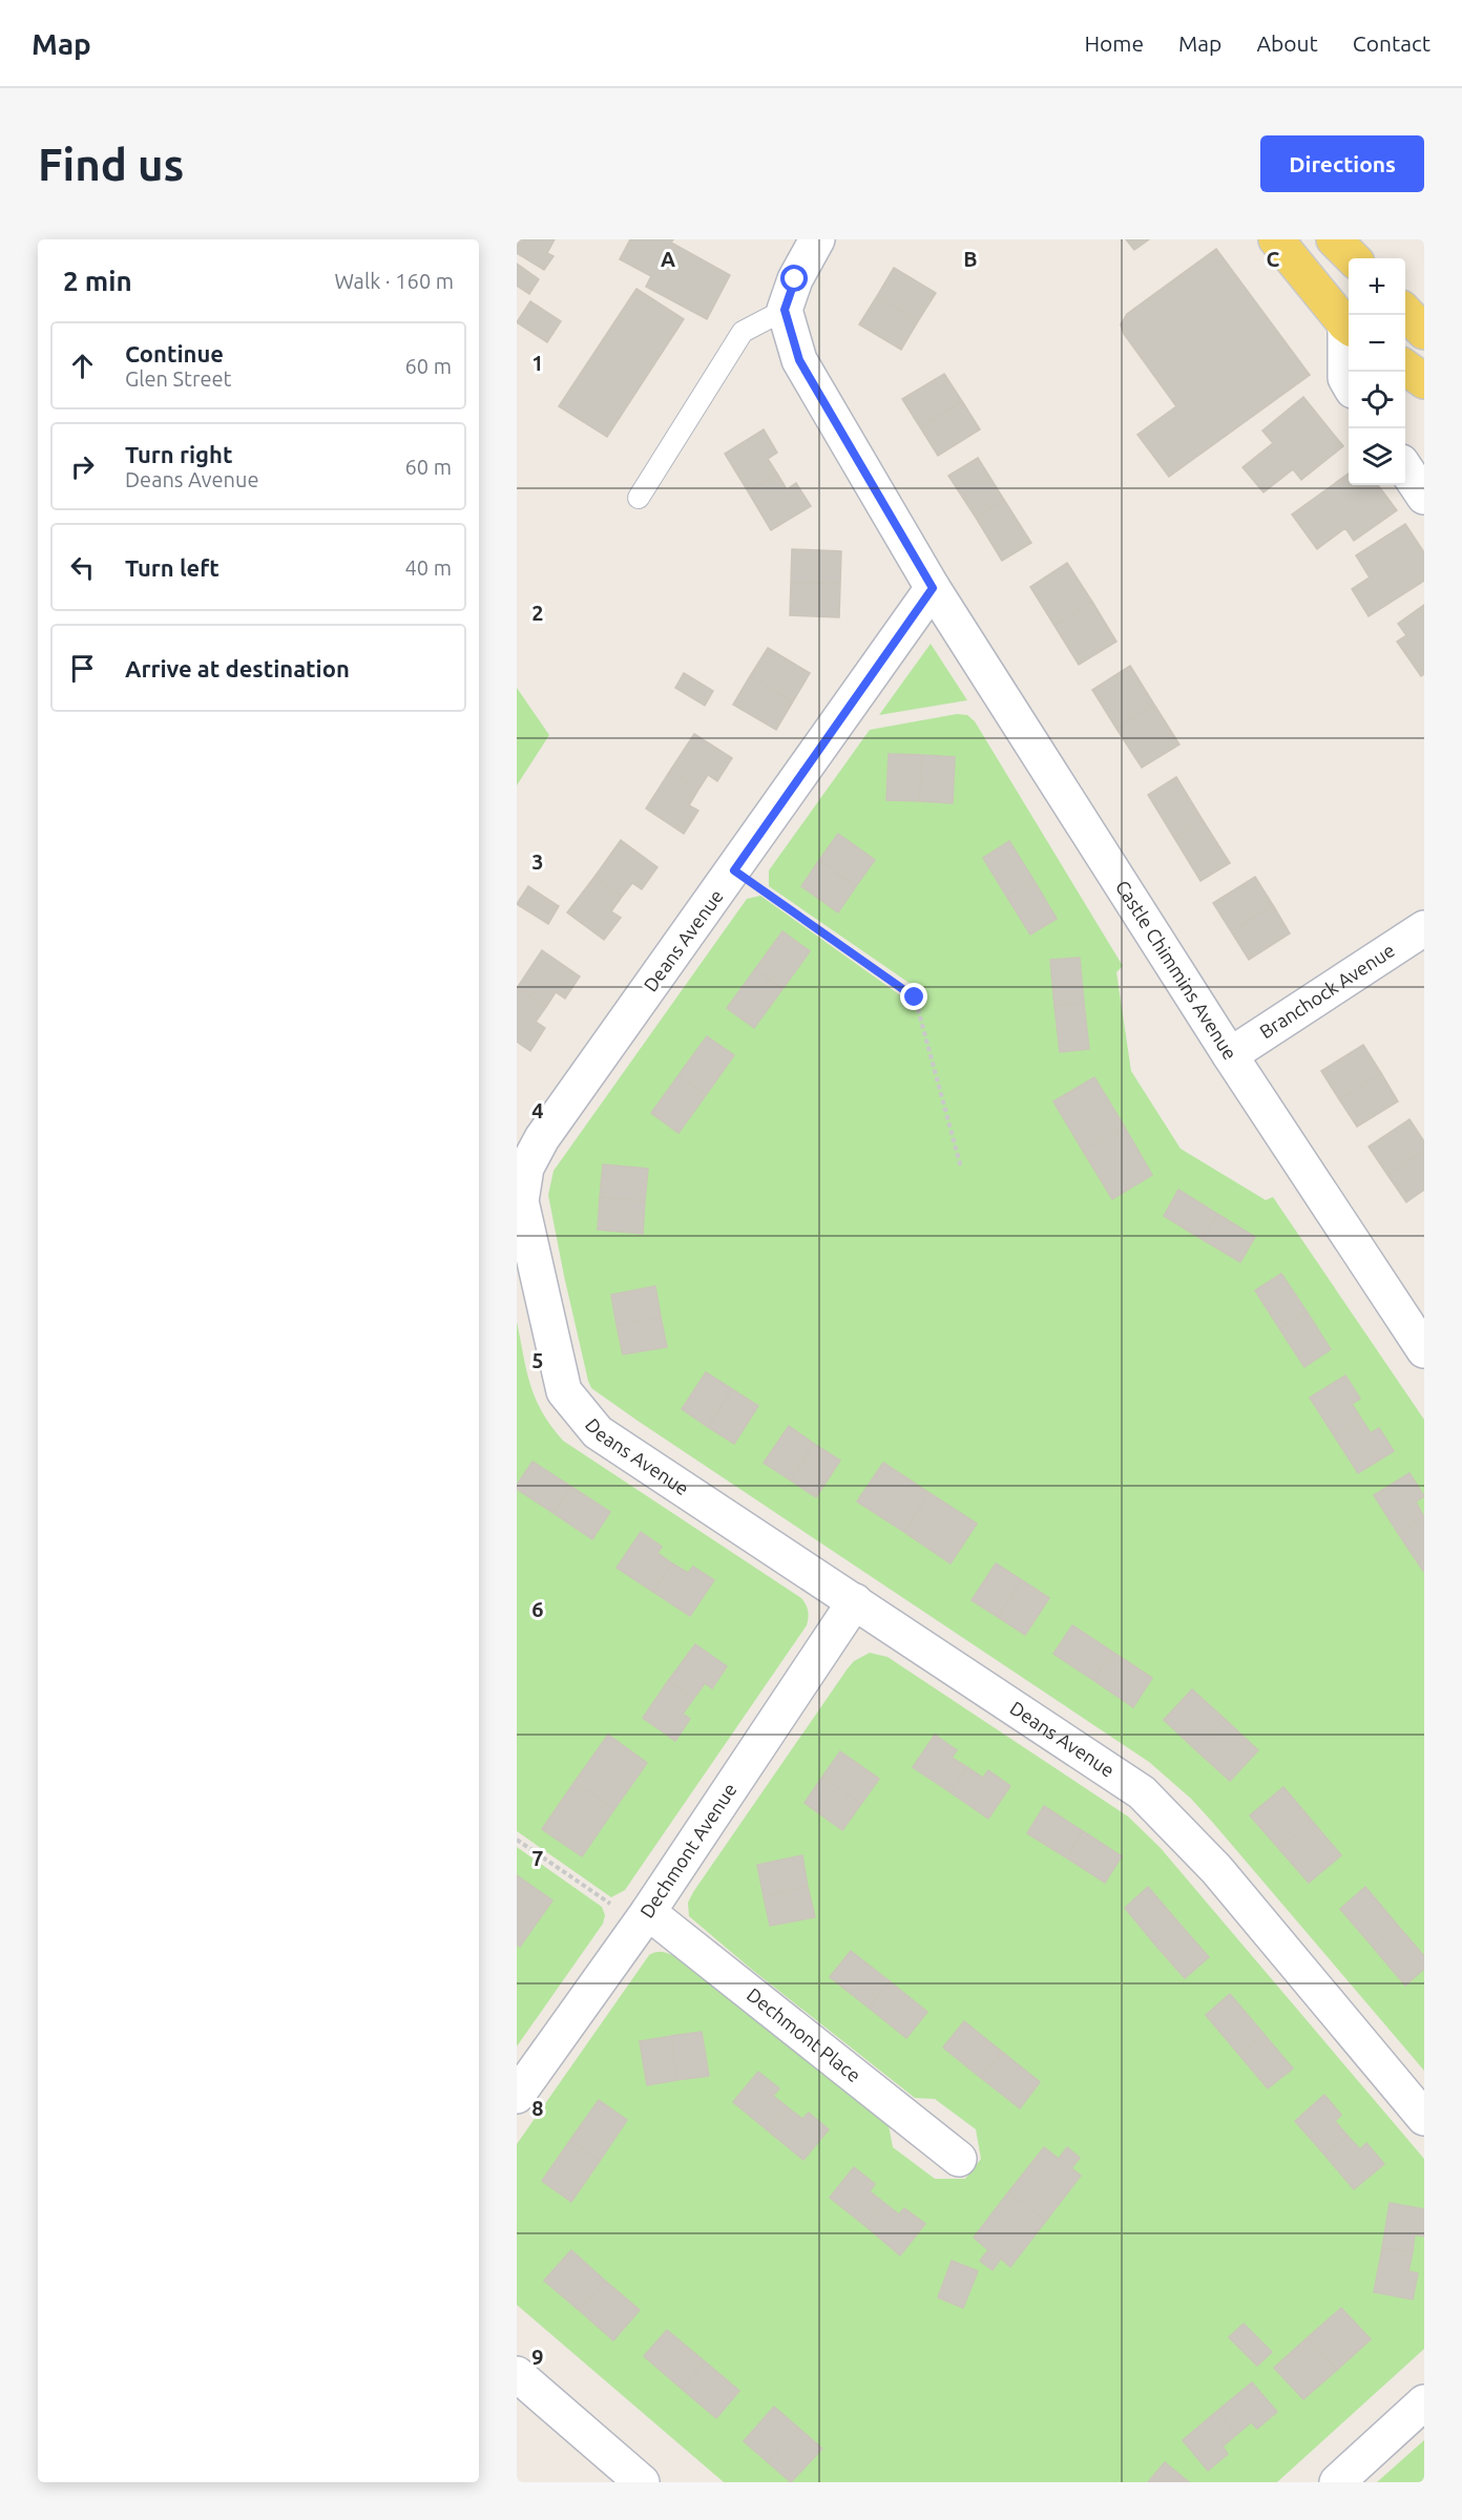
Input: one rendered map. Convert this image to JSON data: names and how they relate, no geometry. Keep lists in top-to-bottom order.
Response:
{
  "streets": {
    "street": [
      "Deans Avenue",
      "Castle Chimmins Avenue",
      "Branchock Avenue",
      "Dechmont Avenue",
      "Dechmont Place"
    ]
  },
  "crossings": [
    ["Deans Avenue", "Castle Chimmins Avenue"],
    ["Deans Avenue", "Dechmont Avenue"],
    ["Castle Chimmins Avenue", "Branchock Avenue"],
    ["Dechmont Avenue", "Dechmont Place"]
  ],
  "page": {
    "header": "Map",
    "nav": [
      "Home",
      "Map",
      "About",
      "Contact"
    ],
    "buttons": "Directions",
    "title": "Find us",
    "heading": ["2 min", "Walk · 160 m"],
    "map_buttons": ["+", "−"],
    "list": [
      ["Continue", "Glen Street", "60 m"],
      ["Turn right", "Deans Avenue", "60 m"],
      ["Turn left", "40 m"],
      "Arrive at destination"
    ]
  },
  "grid": {
    "columns": ["A", "B", "C"],
    "rows": [
      "1",
      "2",
      "3",
      "4",
      "5",
      "6",
      "7",
      "8",
      "9"
    ]
  }
}
